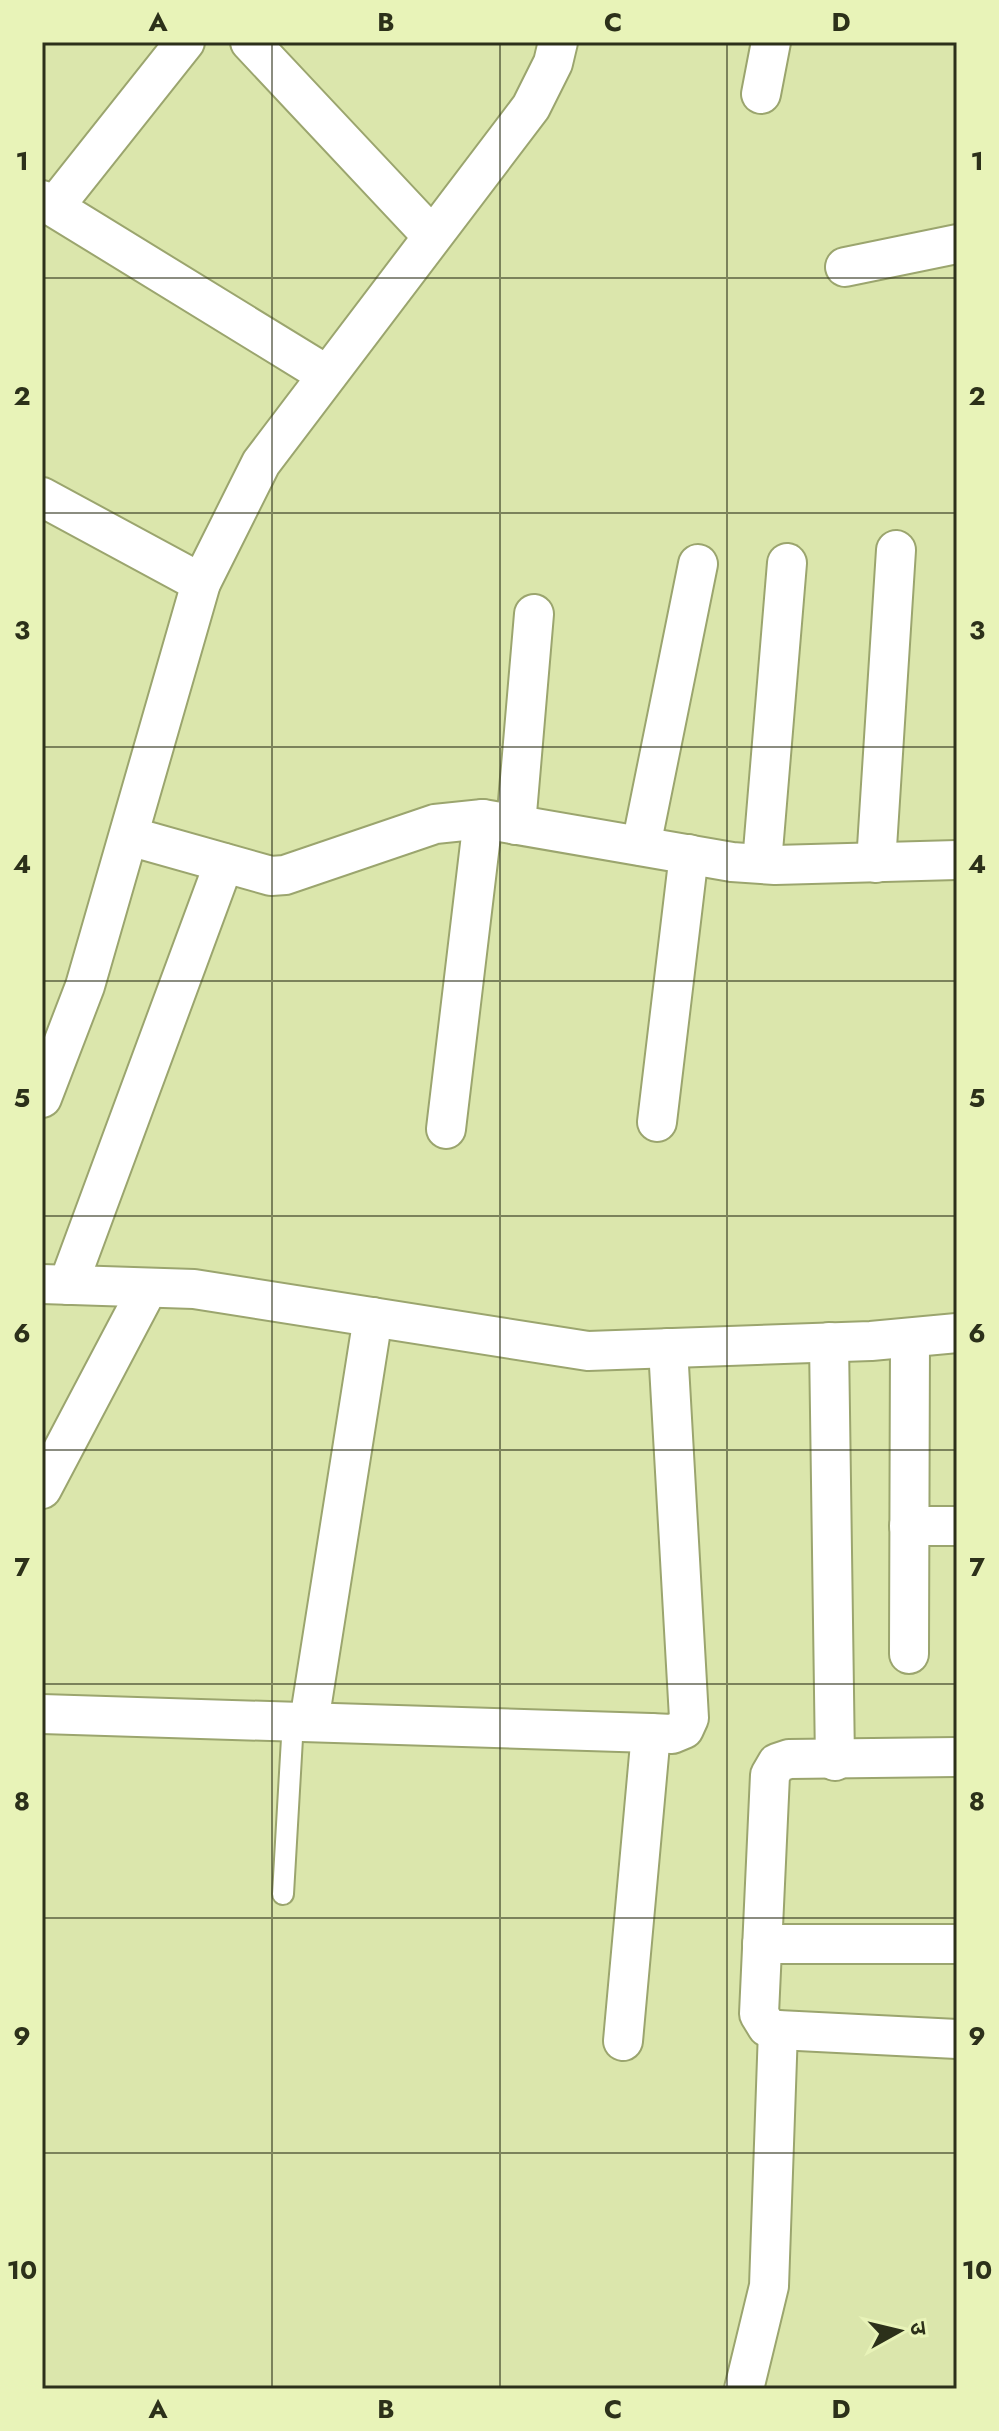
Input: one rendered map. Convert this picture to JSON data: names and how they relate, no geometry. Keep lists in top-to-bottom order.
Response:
{
  "north": "right",
  "grid": {
    "columns": [
      "A",
      "B",
      "C",
      "D"
    ],
    "rows": [
      "1",
      "2",
      "3",
      "4",
      "5",
      "6",
      "7",
      "8",
      "9",
      "10"
    ]
  }
}
